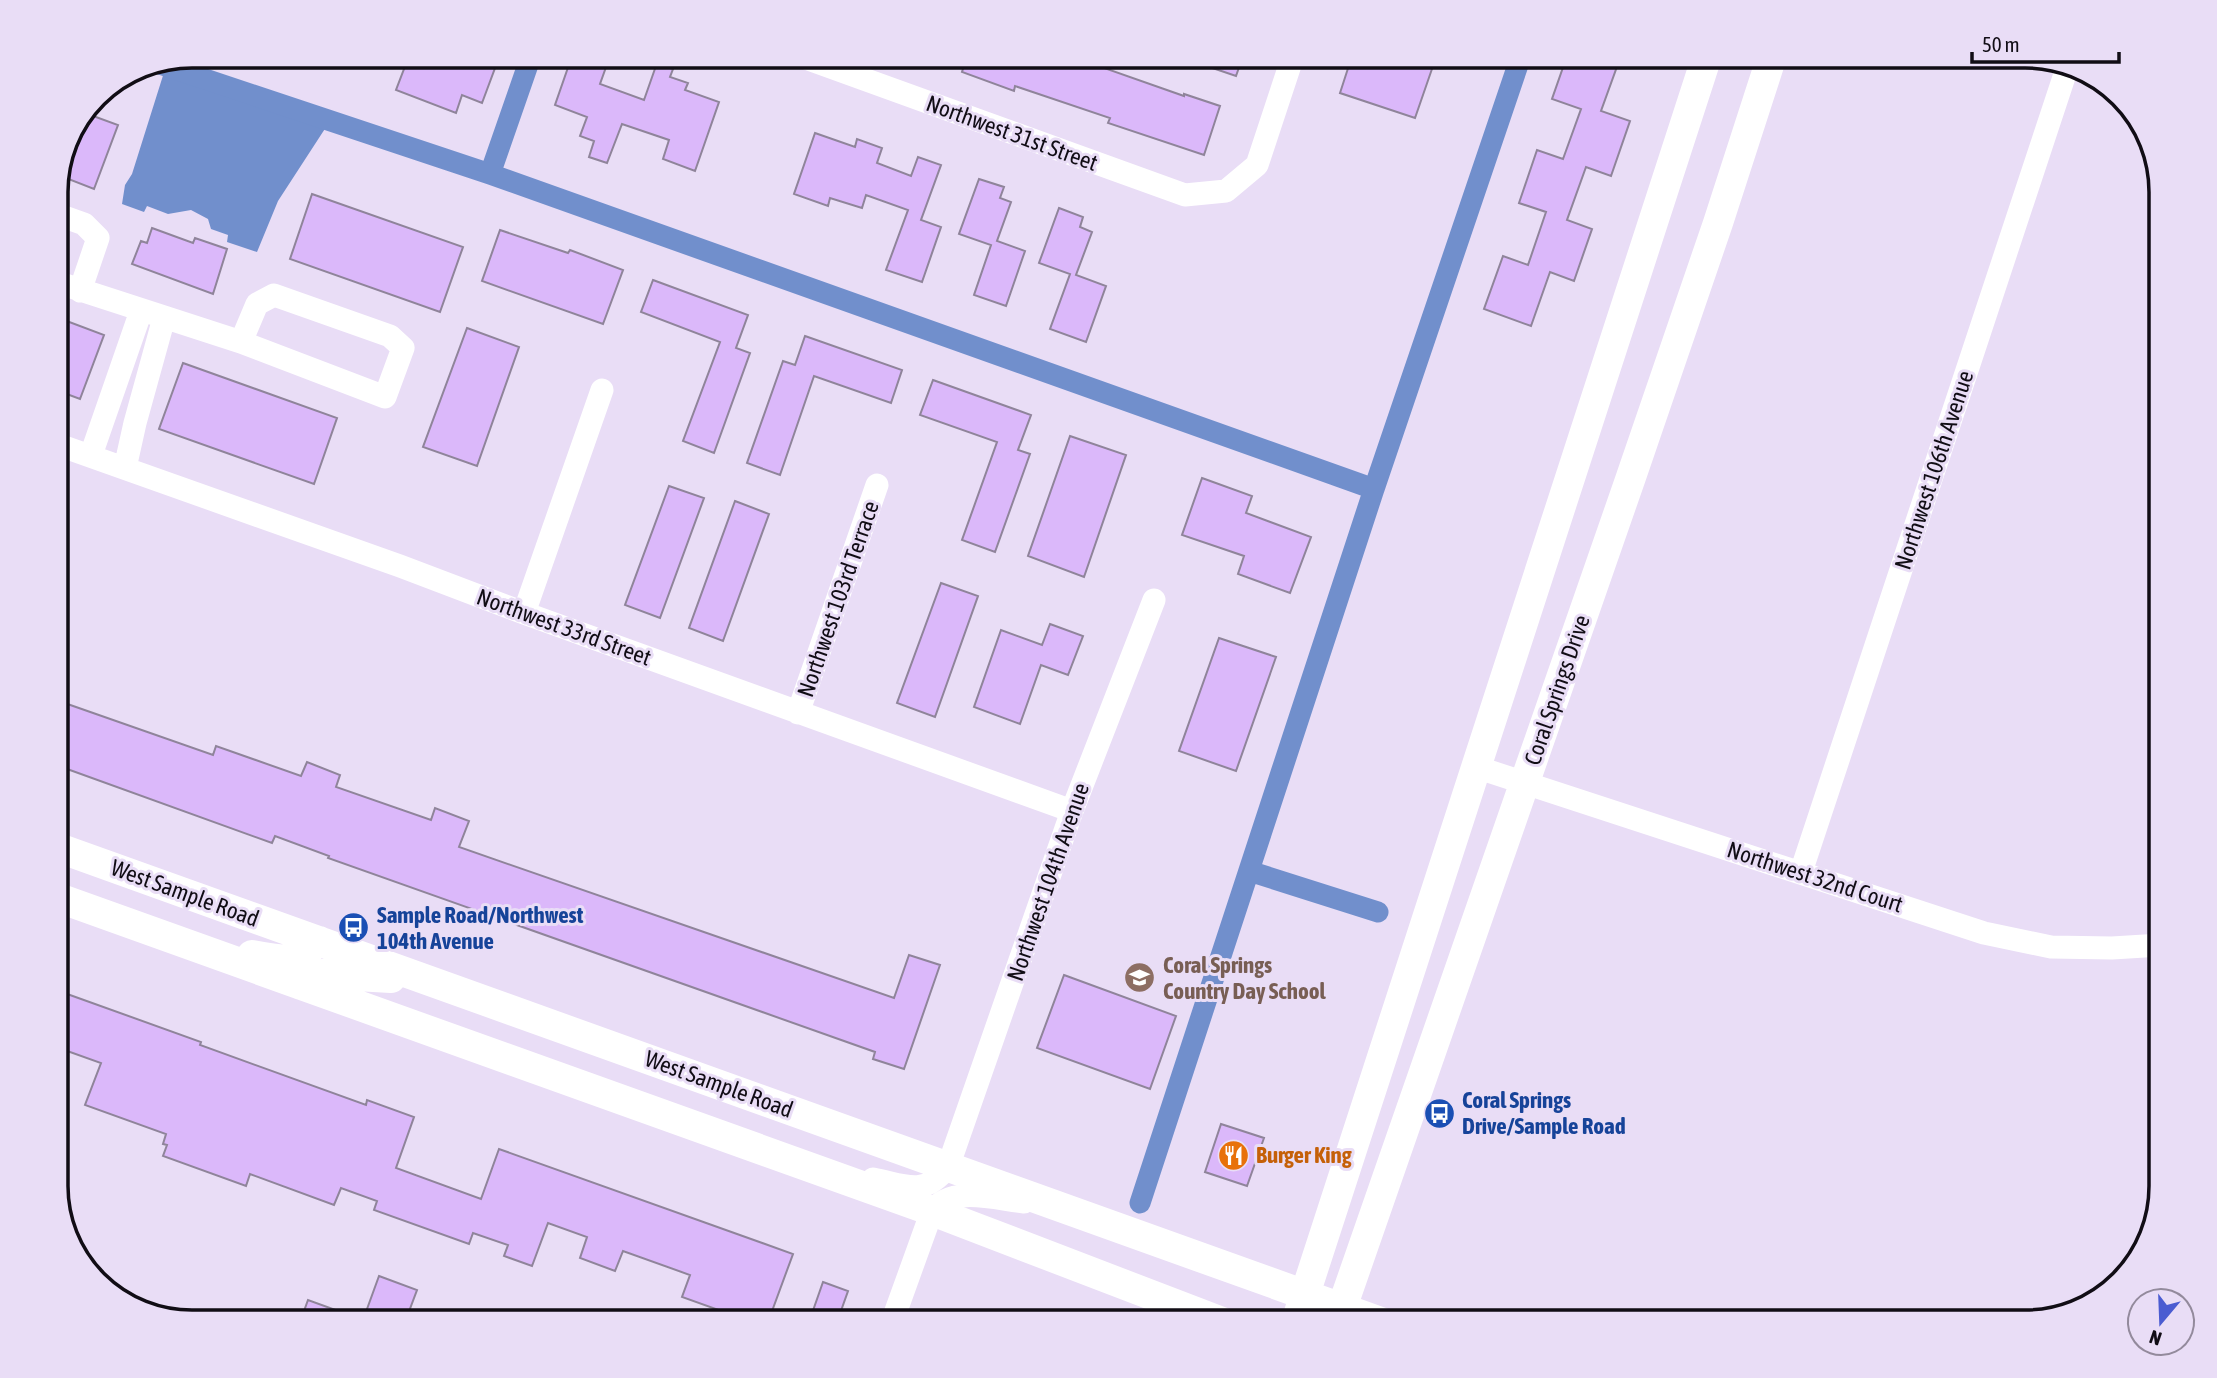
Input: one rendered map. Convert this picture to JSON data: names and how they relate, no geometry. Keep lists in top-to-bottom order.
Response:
{
  "streets": {
    "main road": ["Coral Springs Drive", "West Sample Road"],
    "street": [
      "Northwest 31st Street",
      "Northwest 106th Avenue",
      "Northwest 103rd Terrace",
      "Northwest 33rd Street",
      "Northwest 32nd Court",
      "Northwest 104th Avenue"
    ]
  },
  "crossings": [
    ["Northwest 106th Avenue", "Northwest 32nd Court"],
    ["Northwest 103rd Terrace", "Northwest 33rd Street"],
    ["Northwest 33rd Street", "Northwest 104th Avenue"],
    ["Coral Springs Drive", "Northwest 32nd Court"],
    ["Northwest 104th Avenue", "West Sample Road"]
  ],
  "places": {
    "bus stop": ["Sample Road/Northwest 104th Avenue", "Coral Springs Drive/Sample Road"],
    "school or university": ["Coral Springs Country Day School"],
    "restaurant": ["Burger King"]
  },
  "scale_bar": "50 m",
  "north": "bottom"
}
